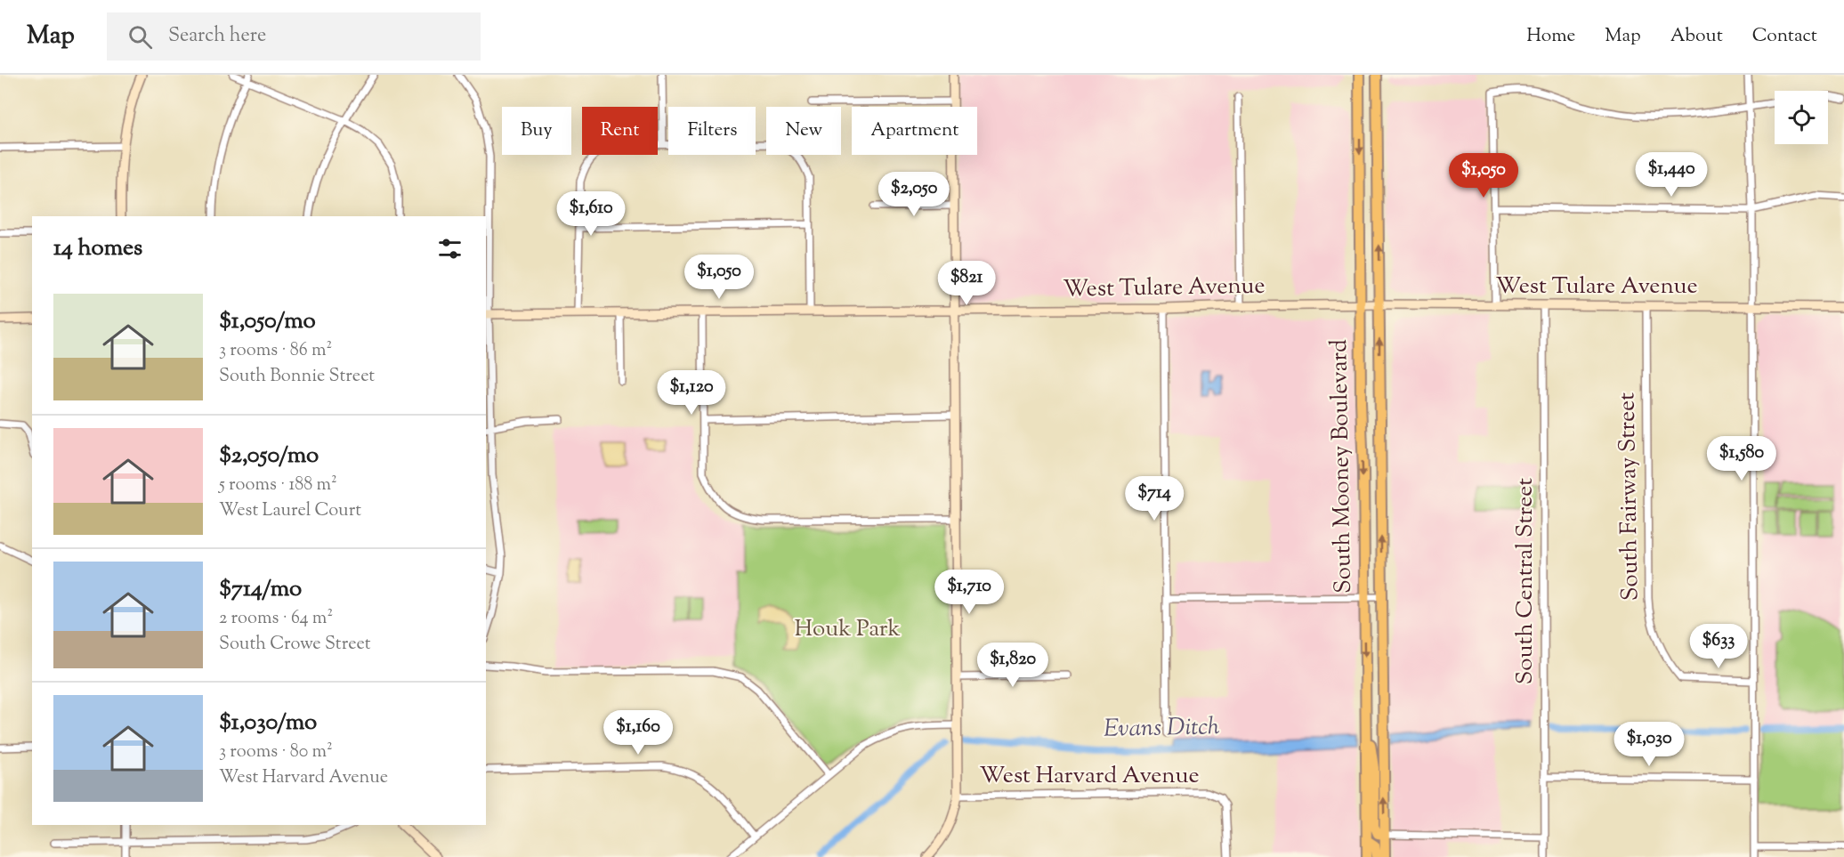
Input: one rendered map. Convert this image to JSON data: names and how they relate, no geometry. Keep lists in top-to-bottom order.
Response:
{
  "streets": {
    "main road": ["South Mooney Boulevard"],
    "street": [
      "West Tulare Avenue",
      "South Fairway Street",
      "South Central Street",
      "West Harvard Avenue"
    ]
  },
  "crossings": [
    ["West Tulare Avenue", "South Mooney Boulevard"],
    ["West Tulare Avenue", "South Fairway Street"],
    ["West Tulare Avenue", "South Central Street"]
  ],
  "water": ["Evans Ditch"],
  "parks": ["Houk Park"],
  "page": {
    "header": "Map",
    "search": "Search here",
    "nav": [
      "Home",
      "Map",
      "About",
      "Contact"
    ],
    "chip": [
      "Buy",
      "Rent",
      "Filters",
      "New",
      "Apartment"
    ],
    "price": [
      "$1,440",
      "$1,050",
      "$2,050",
      "$1,610",
      "$1,050",
      "$821",
      "$1,120",
      "$1,580",
      "$714",
      "$1,710",
      "$633",
      "$1,820",
      "$1,160",
      "$1,030"
    ],
    "heading": "14 homes",
    "list": [
      {
        "name": "$1,050/mo",
        "note": "3 rooms · 86 m² · South Bonnie Street"
      },
      {
        "name": "$2,050/mo",
        "note": "5 rooms · 188 m² · West Laurel Court"
      },
      {
        "name": "$714/mo",
        "note": "2 rooms · 64 m² · South Crowe Street"
      },
      {
        "name": "$1,030/mo",
        "note": "3 rooms · 80 m² · West Harvard Avenue"
      }
    ]
  }
}
